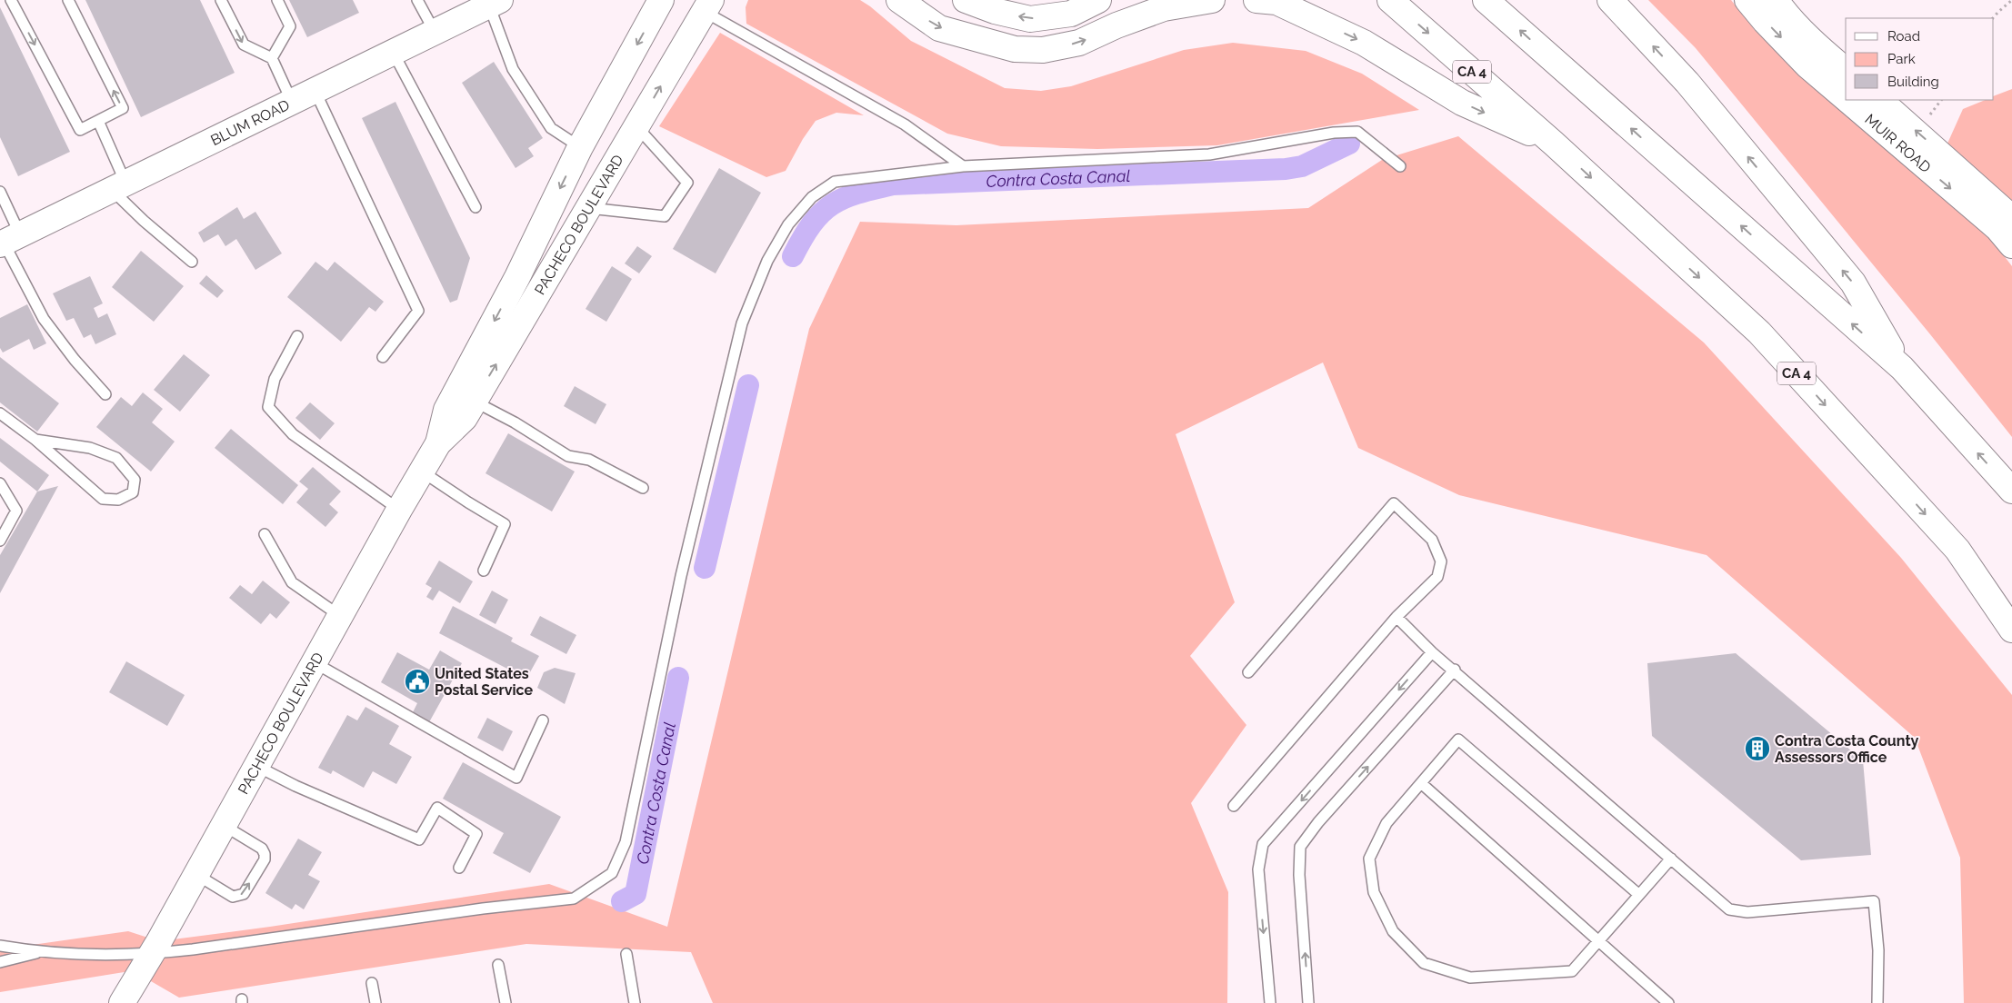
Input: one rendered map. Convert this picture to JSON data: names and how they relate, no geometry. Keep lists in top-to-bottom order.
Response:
{
  "streets": {
    "main road": [
      "CA 4",
      "BLUM ROAD",
      "MUIR ROAD",
      "PACHECO BOULEVARD"
    ]
  },
  "water": ["Contra Costa Canal"],
  "places": {
    "public building": ["United States Postal Service"],
    "building": ["Contra Costa County Assessors Office"]
  },
  "legend": ["Road", "Park", "Building"]
}
